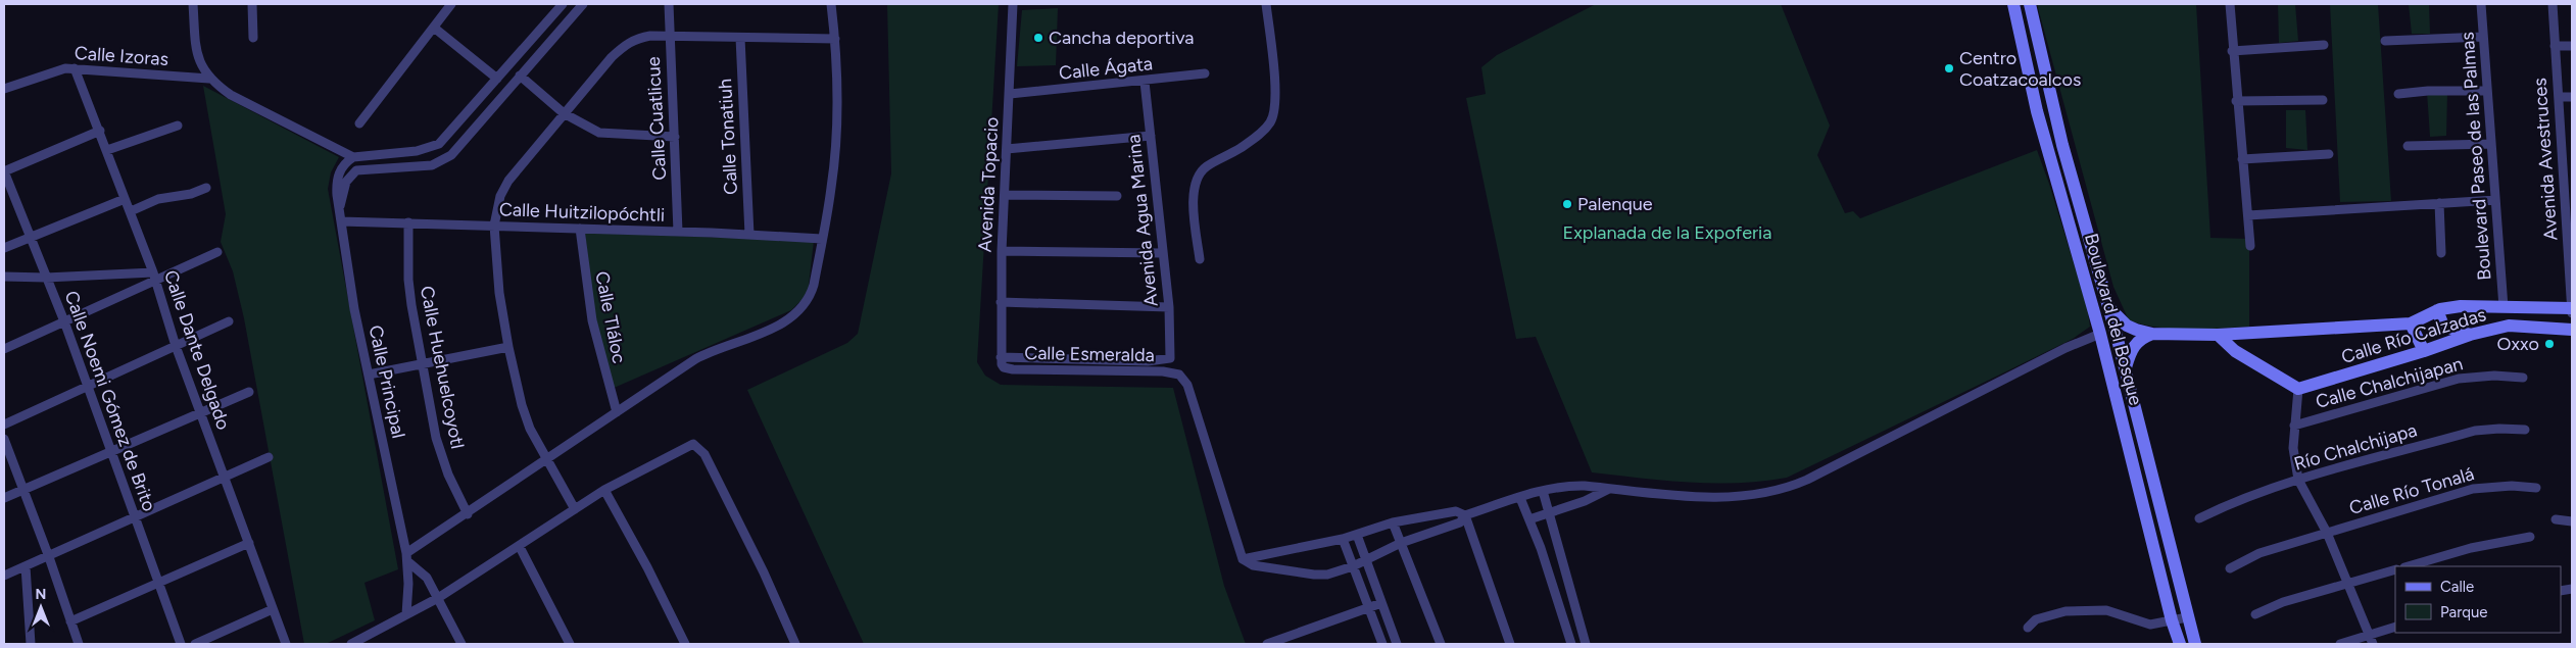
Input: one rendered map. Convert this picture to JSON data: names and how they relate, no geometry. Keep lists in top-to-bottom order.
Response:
{
  "streets": {
    "main road": ["Boulevard del Bosque", "Calle Río Calzadas"],
    "street": [
      "Calle Izoras",
      "Calle Ágata",
      "Calle Cuatlicue",
      "Calle Tonatiuh",
      "Boulevard Paseo de las Palmas",
      "Avenida Avestruces",
      "Avenida Topacio",
      "Calle Huitzilopóchtli",
      "Avenida Agua Marina",
      "Calle Tláloc",
      "Calle Dante Delgado",
      "Calle Esmeralda",
      "Calle Huehuelcoyotl",
      "Calle Principal",
      "Calle Chalchijapan",
      "Calle Noemi Gómez de Brito",
      "Río Chalchijapa",
      "Calle Río Tonalá"
    ]
  },
  "crossings": [
    ["Calle Izoras", "Calle Dante Delgado"],
    ["Calle Ágata", "Avenida Topacio"],
    ["Calle Ágata", "Avenida Agua Marina"],
    ["Calle Cuatlicue", "Calle Huitzilopóchtli"],
    ["Calle Tonatiuh", "Calle Huitzilopóchtli"],
    ["Avenida Topacio", "Avenida Agua Marina"],
    ["Avenida Topacio", "Calle Esmeralda"],
    ["Calle Huitzilopóchtli", "Calle Tláloc"],
    ["Calle Huitzilopóchtli", "Calle Huehuelcoyotl"],
    ["Calle Huitzilopóchtli", "Calle Principal"],
    ["Avenida Agua Marina", "Calle Esmeralda"]
  ],
  "parks": ["Explanada de la Expoferia"],
  "places": [
    "Cancha deportiva",
    "Centro Coatzacoalcos",
    "Palenque",
    "Oxxo"
  ],
  "legend": ["Calle", "Parque"],
  "north": "top"
}
